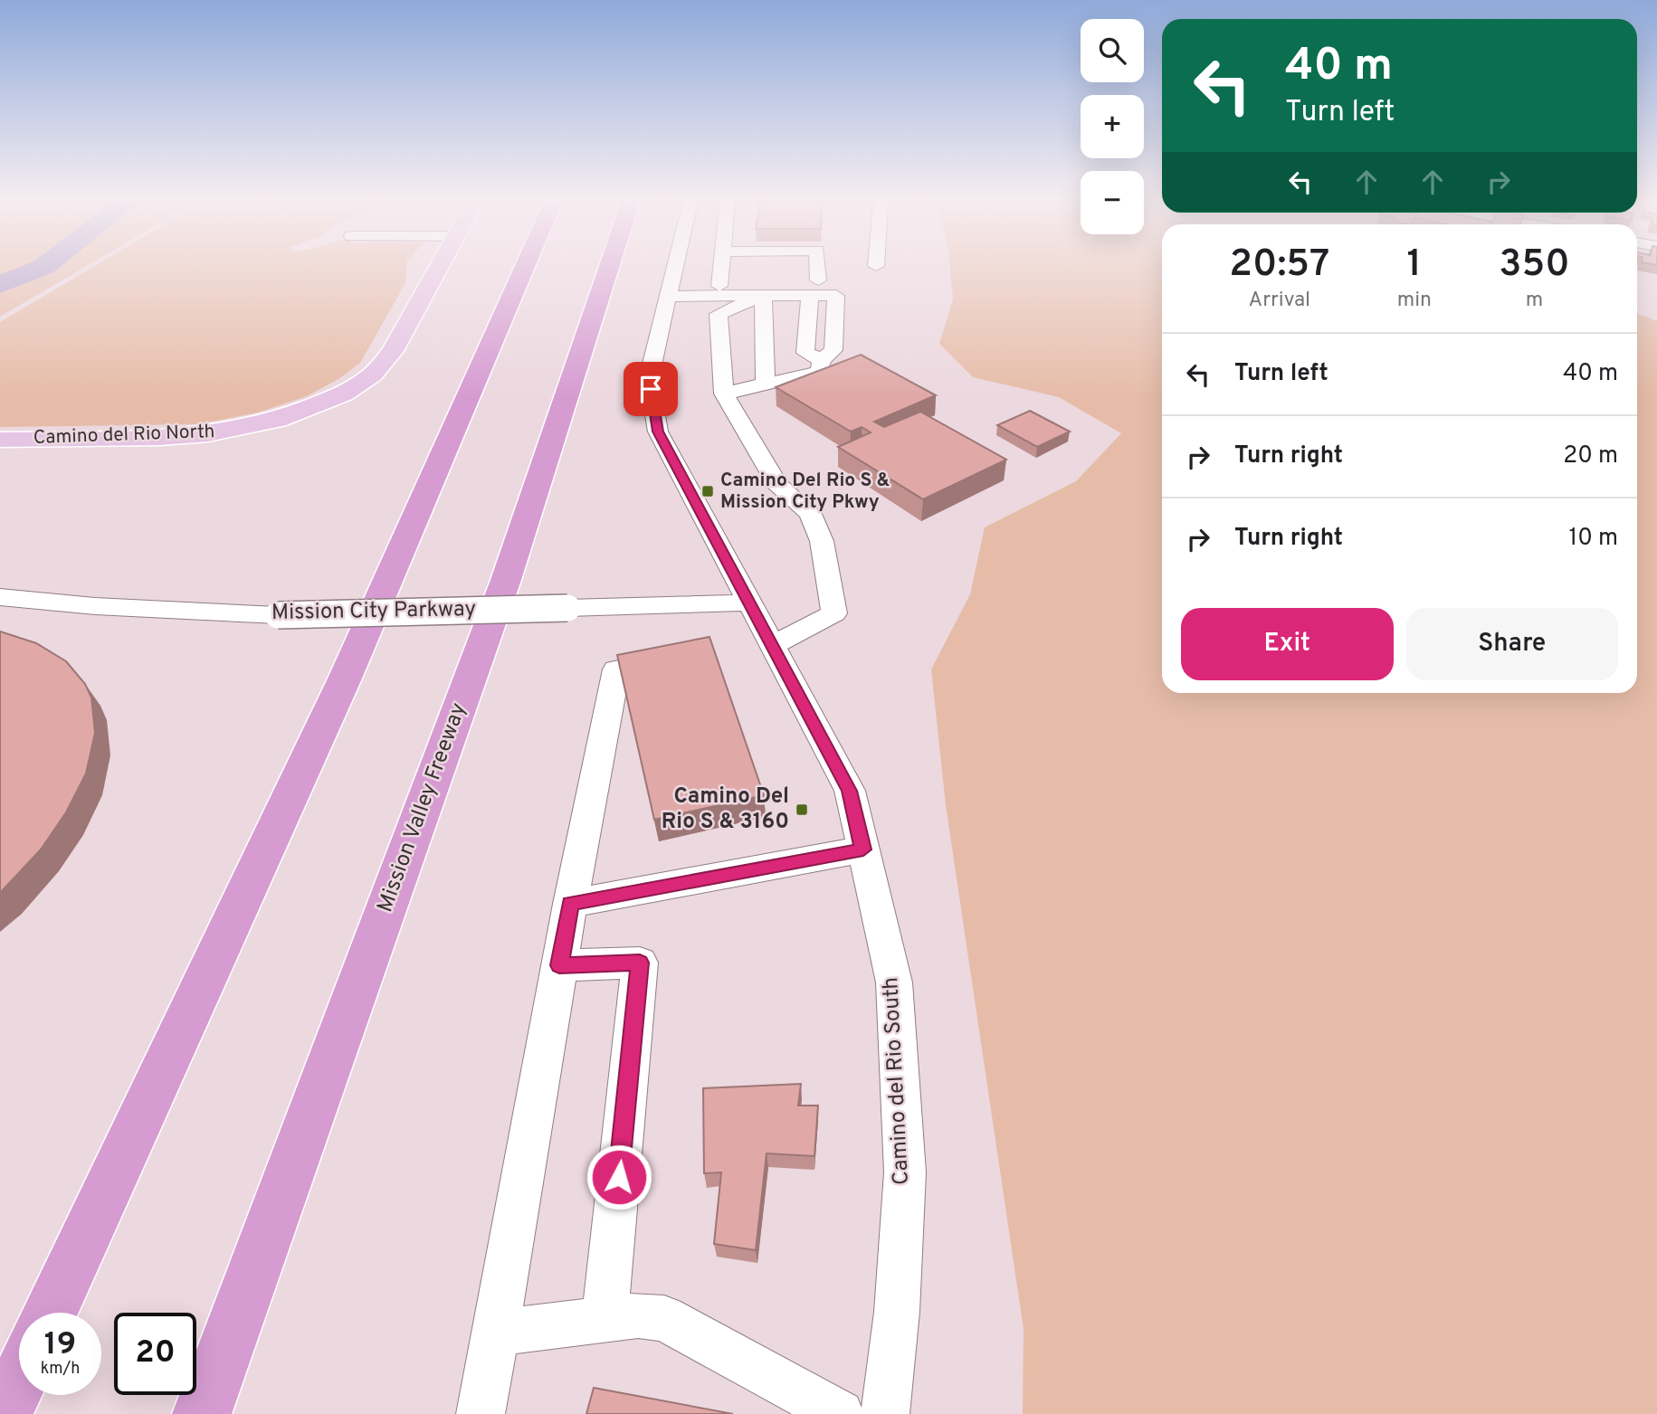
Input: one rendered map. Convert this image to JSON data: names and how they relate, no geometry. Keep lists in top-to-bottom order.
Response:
{
  "streets": {
    "highway": ["Mission Valley Freeway"],
    "main road": ["Camino del Rio North"],
    "street": ["Mission City Parkway", "Camino del Rio South"]
  },
  "crossings": [
    ["Mission City Parkway", "Camino del Rio South"]
  ],
  "places": {
    "transit": ["Camino Del Rio S & Mission City Pkwy", "Camino Del Rio S & 3160"]
  },
  "page": {
    "map_buttons": ["+", "−"],
    "turn": ["40 m", "Turn left"],
    "eta": [
      "20:57",
      "Arrival",
      "1",
      "min",
      "350",
      "m"
    ],
    "list": [
      {
        "name": "Turn left",
        "value": "40 m"
      },
      {
        "name": "Turn right",
        "value": "20 m"
      },
      {
        "name": "Turn right",
        "value": "10 m"
      }
    ],
    "buttons": ["Exit", "Share"],
    "speed": "19 km/h",
    "limit": "20"
  }
}
